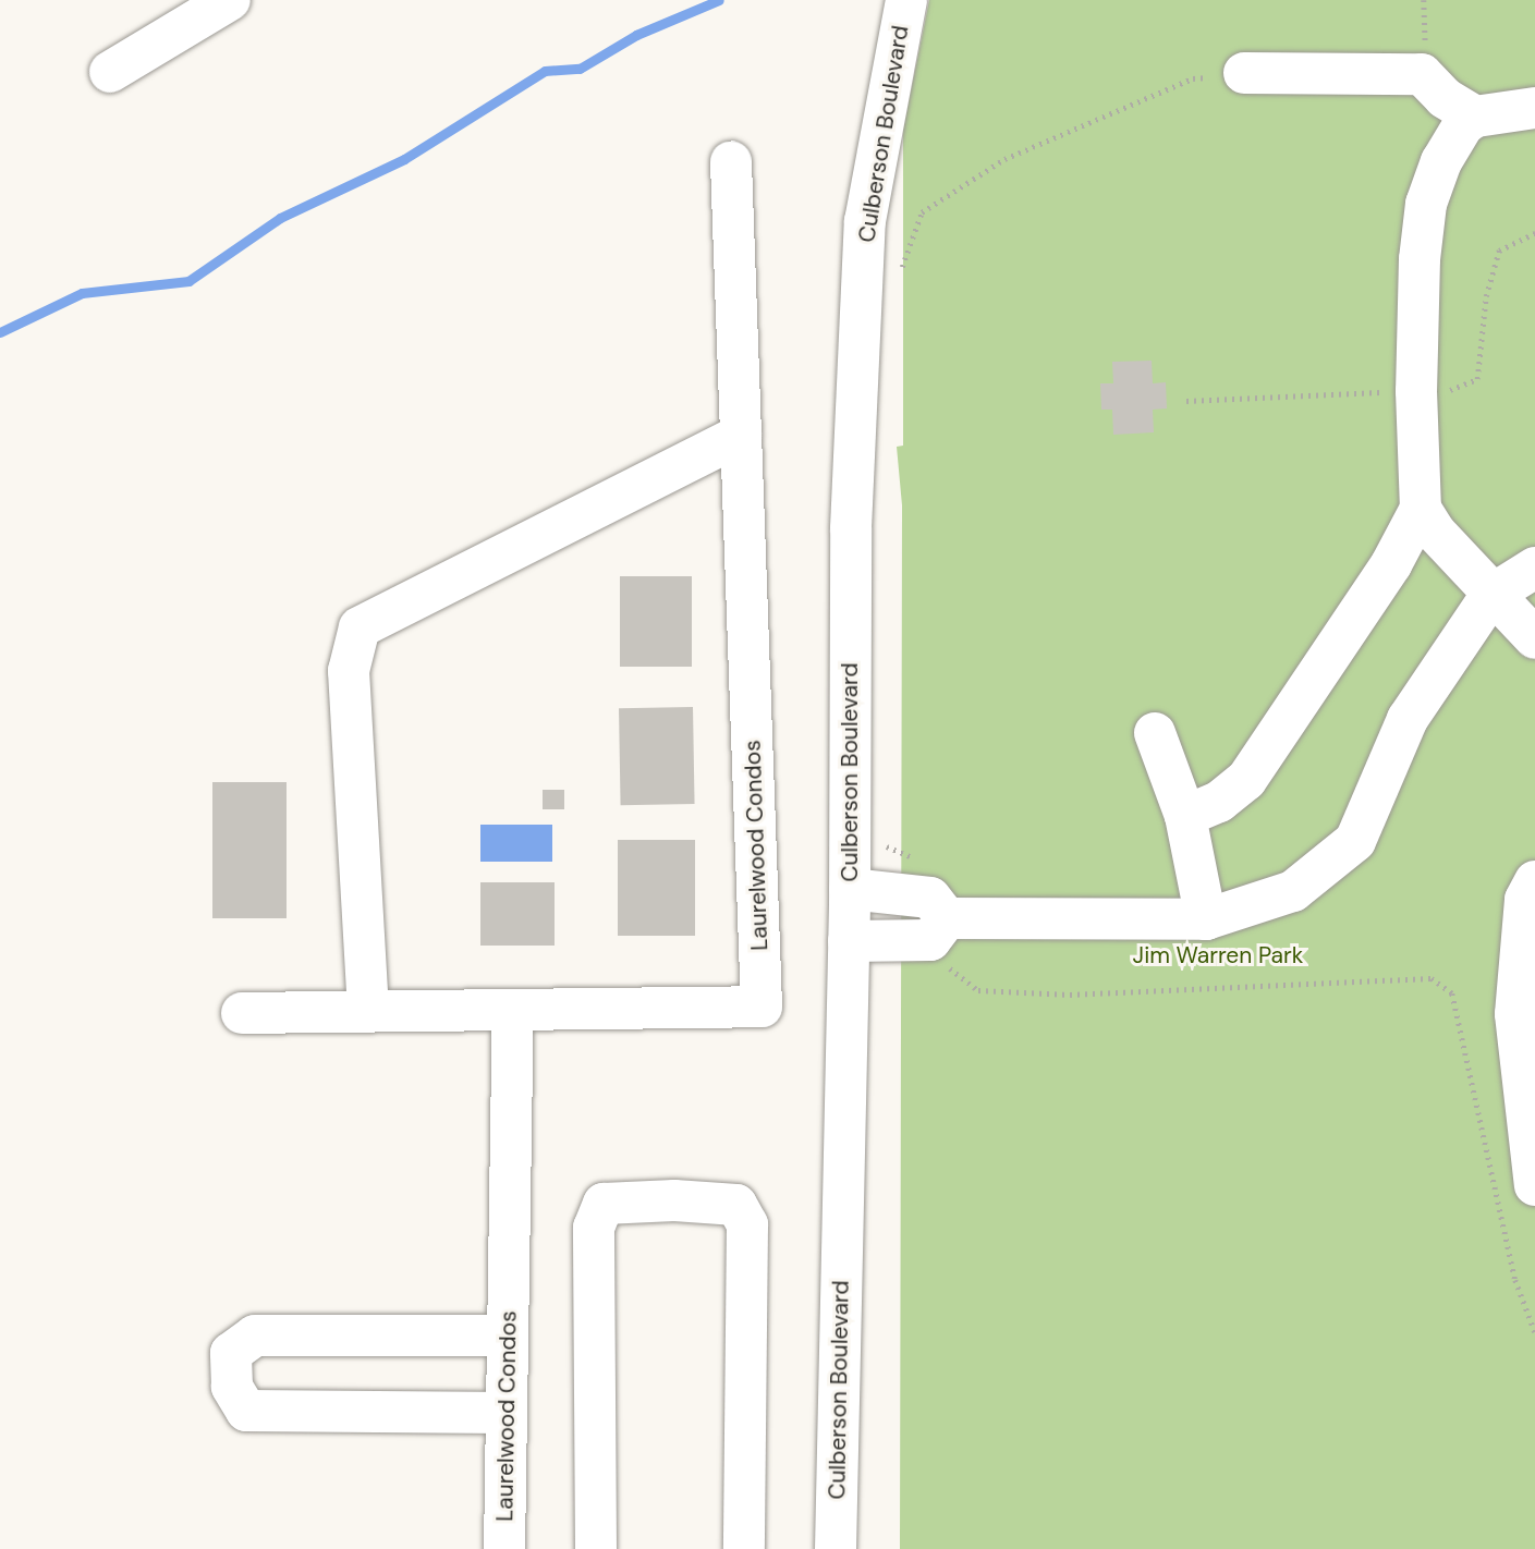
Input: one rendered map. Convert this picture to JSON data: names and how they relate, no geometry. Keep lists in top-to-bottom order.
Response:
{
  "streets": {
    "street": ["Culberson Boulevard", "Laurelwood Condos"]
  },
  "parks": ["Jim Warren Park"]
}
